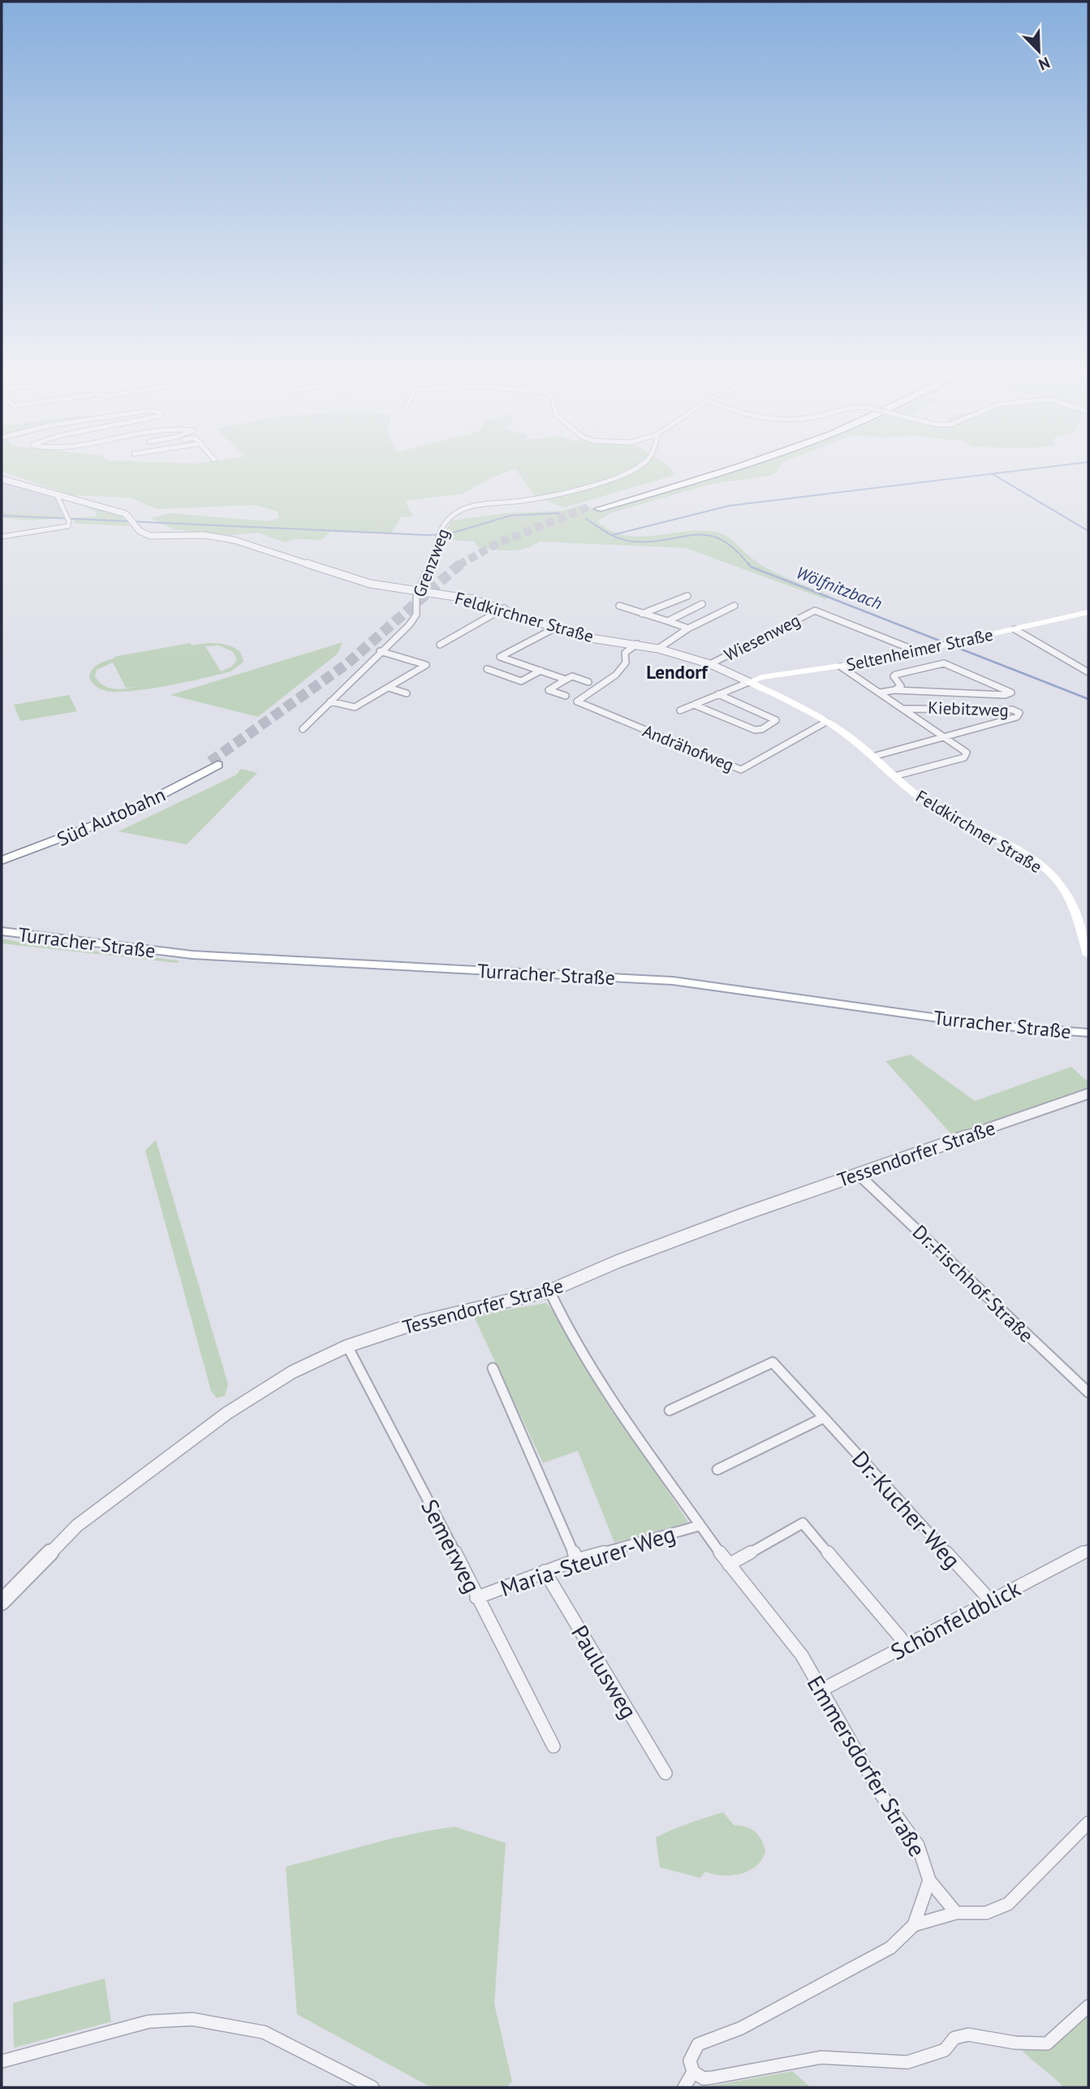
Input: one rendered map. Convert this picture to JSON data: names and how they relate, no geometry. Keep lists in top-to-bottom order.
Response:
{
  "streets": {
    "highway": ["Süd Autobahn"],
    "main road": ["Feldkirchner Straße", "Seltenheimer Straße", "Turracher Straße"],
    "street": [
      "Grenzweg",
      "Wiesenweg",
      "Kiebitzweg",
      "Andrähofweg",
      "Tessendorfer Straße",
      "Dr.-Fischhof-Straße",
      "Dr.-Kucher-Weg",
      "Semerweg",
      "Maria-Steurer-Weg",
      "Schönfeldblick",
      "Paulusweg",
      "Emmersdorfer Straße"
    ]
  },
  "crossings": [
    ["Grenzweg", "Feldkirchner Straße"],
    ["Feldkirchner Straße", "Wiesenweg"],
    ["Feldkirchner Straße", "Seltenheimer Straße"],
    ["Feldkirchner Straße", "Andrähofweg"],
    ["Wiesenweg", "Seltenheimer Straße"],
    ["Tessendorfer Straße", "Dr.-Fischhof-Straße"],
    ["Tessendorfer Straße", "Semerweg"],
    ["Tessendorfer Straße", "Emmersdorfer Straße"],
    ["Dr.-Kucher-Weg", "Schönfeldblick"],
    ["Semerweg", "Maria-Steurer-Weg"],
    ["Maria-Steurer-Weg", "Paulusweg"],
    ["Maria-Steurer-Weg", "Emmersdorfer Straße"],
    ["Schönfeldblick", "Emmersdorfer Straße"]
  ],
  "districts": ["Lendorf"],
  "water": ["Wölfnitzbach"],
  "north": "bottom right"
}
